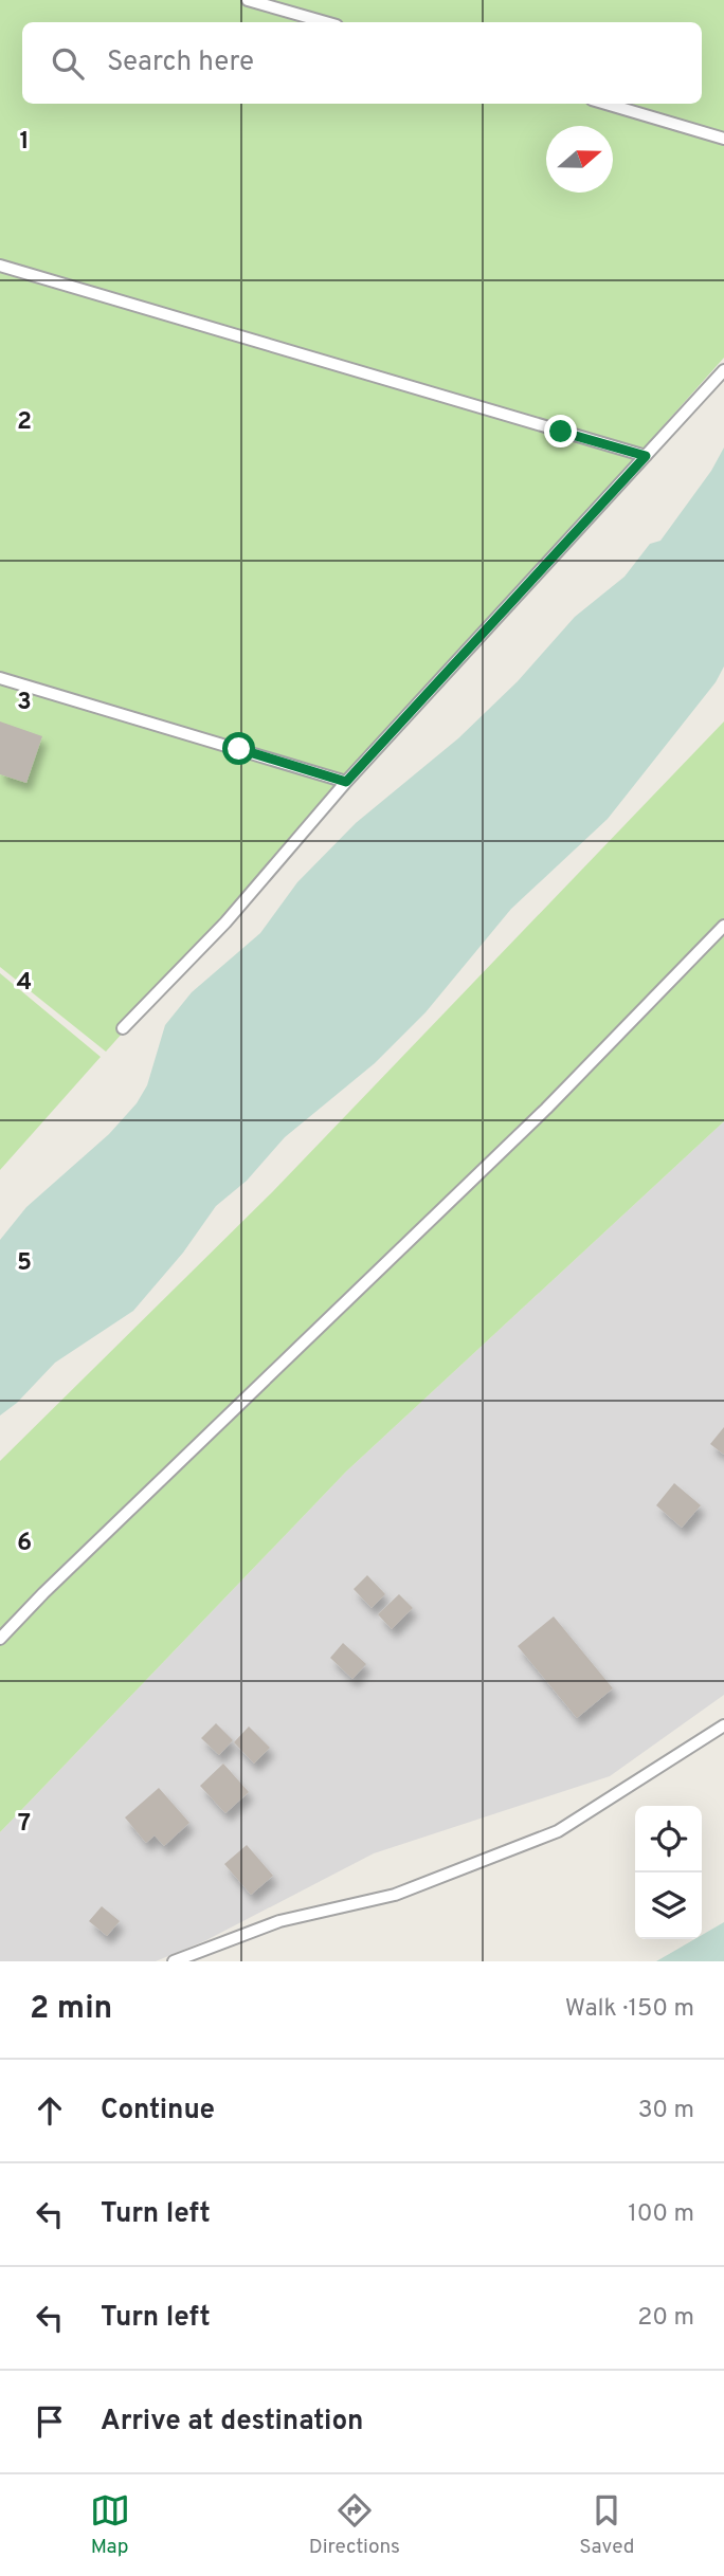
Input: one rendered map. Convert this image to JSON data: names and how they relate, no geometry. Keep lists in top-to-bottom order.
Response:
{
  "north": "right",
  "page": {
    "search": "Search here",
    "heading": ["2 min", "Walk · 150 m"],
    "list": [
      ["Continue", "30 m"],
      ["Turn left", "100 m"],
      ["Turn left", "20 m"],
      "Arrive at destination"
    ],
    "nav": ["Map", "Directions", "Saved"]
  },
  "grid": {
    "rows": [
      "1",
      "2",
      "3",
      "4",
      "5",
      "6",
      "7"
    ]
  }
}
